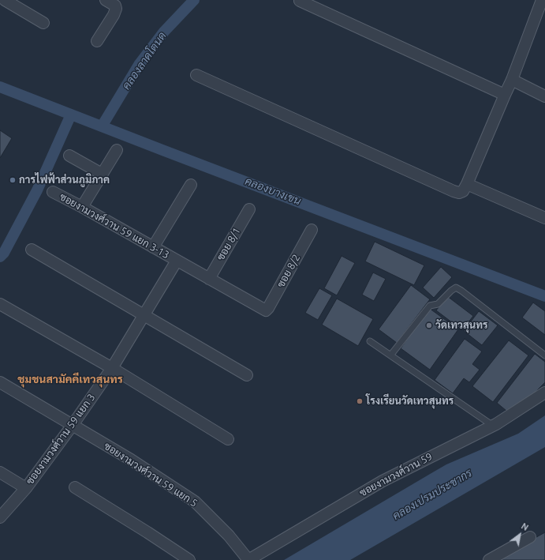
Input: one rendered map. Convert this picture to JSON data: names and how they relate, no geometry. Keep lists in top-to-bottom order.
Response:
{
  "streets": {
    "street": [
      "ซอยงามวงศ์วาน 59 แยก 3-13",
      "ซอย 8/1",
      "ซอย 8/2",
      "ซอยงามวงศ์วาน 59 แยก 3",
      "ซอยงามวงศ์วาน 59 แยก 5",
      "ซอยงามวงศ์วาน 59"
    ]
  },
  "crossings": [
    ["ซอยงามวงศ์วาน 59 แยก 3-13", "ซอย 8/1"],
    ["ซอยงามวงศ์วาน 59 แยก 3-13", "ซอย 8/2"],
    ["ซอยงามวงศ์วาน 59 แยก 3-13", "ซอยงามวงศ์วาน 59 แยก 3"],
    ["ซอยงามวงศ์วาน 59 แยก 3", "ซอยงามวงศ์วาน 59 แยก 5"],
    ["ซอยงามวงศ์วาน 59 แยก 5", "ซอยงามวงศ์วาน 59"]
  ],
  "districts": ["ชุมชนสามัคคีเทวสุนทร"],
  "water": ["คลองลาดโตนด", "คลองบางเขน", "คลองเปรมประชากร"],
  "places": ["การไฟฟ้าส่วนภูมิภาค", "วัดเทวสุนทร", "โรงเรียนวัดเทวสุนทร"],
  "north": "top right"
}
